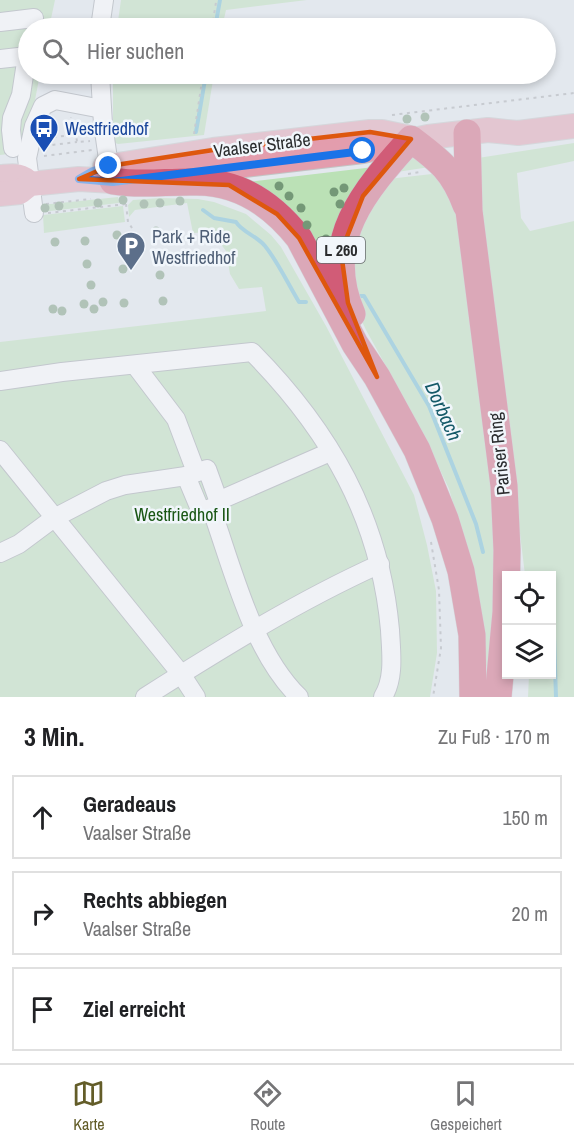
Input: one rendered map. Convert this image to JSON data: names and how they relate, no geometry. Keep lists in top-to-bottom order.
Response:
{
  "streets": {
    "highway": ["L 260", "Pariser Ring"],
    "main road": ["Vaalser Straße"]
  },
  "crossings": [
    ["Vaalser Straße", "L 260"]
  ],
  "water": ["Dorbach"],
  "parks": ["Westfriedhof II"],
  "places": {
    "bus stop": ["Westfriedhof"],
    "parking": ["Park + Ride Westfriedhof"]
  },
  "page": {
    "search": "Hier suchen",
    "heading": ["3 Min.", "Zu Fuß · 170 m"],
    "list": [
      ["Geradeaus", "Vaalser Straße", "150 m"],
      ["Rechts abbiegen", "Vaalser Straße", "20 m"],
      "Ziel erreicht"
    ],
    "nav": ["Karte", "Route", "Gespeichert"]
  }
}
